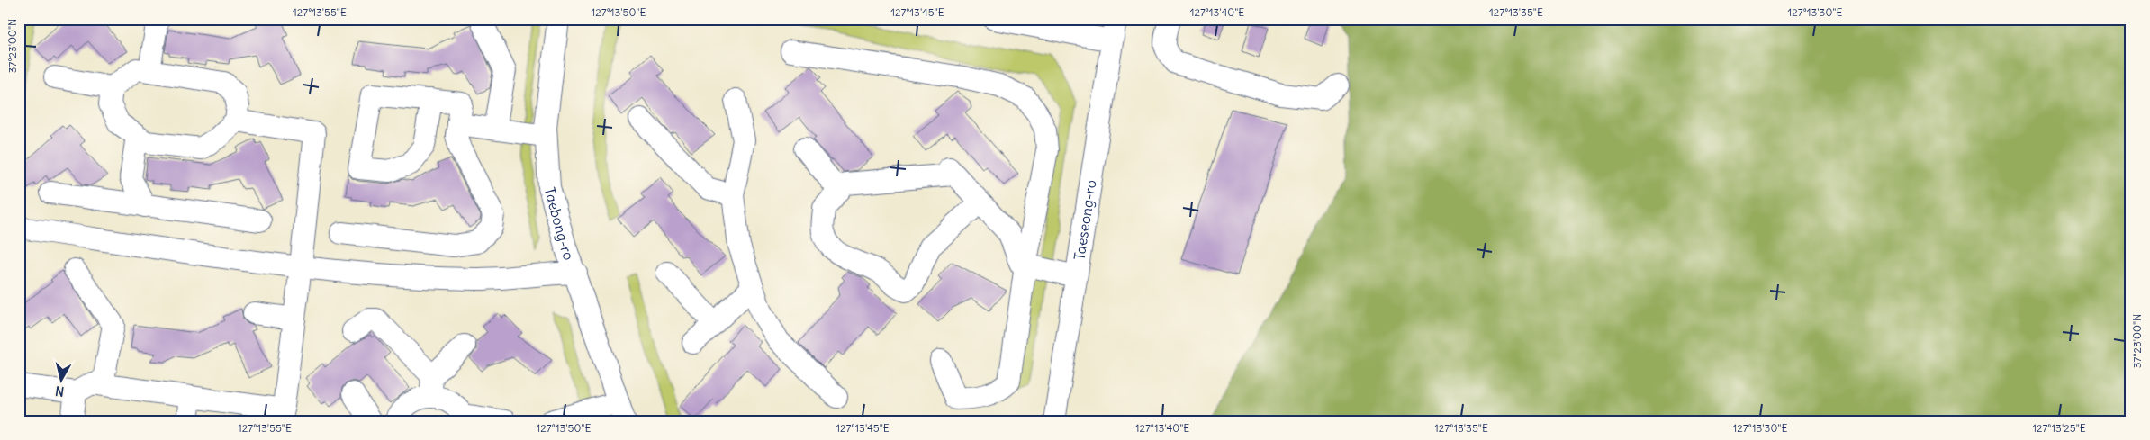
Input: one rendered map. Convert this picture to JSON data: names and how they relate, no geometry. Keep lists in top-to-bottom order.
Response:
{
  "streets": {
    "street": ["Taeseong-ro", "Taebong-ro"]
  },
  "north": "bottom",
  "coordinates": [
    "127°13'55\"E",
    "127°13'50\"E",
    "127°13'45\"E",
    "127°13'40\"E",
    "127°13'35\"E",
    "127°13'30\"E",
    "37°23'00\"N",
    "127°13'25\"E"
  ]
}
